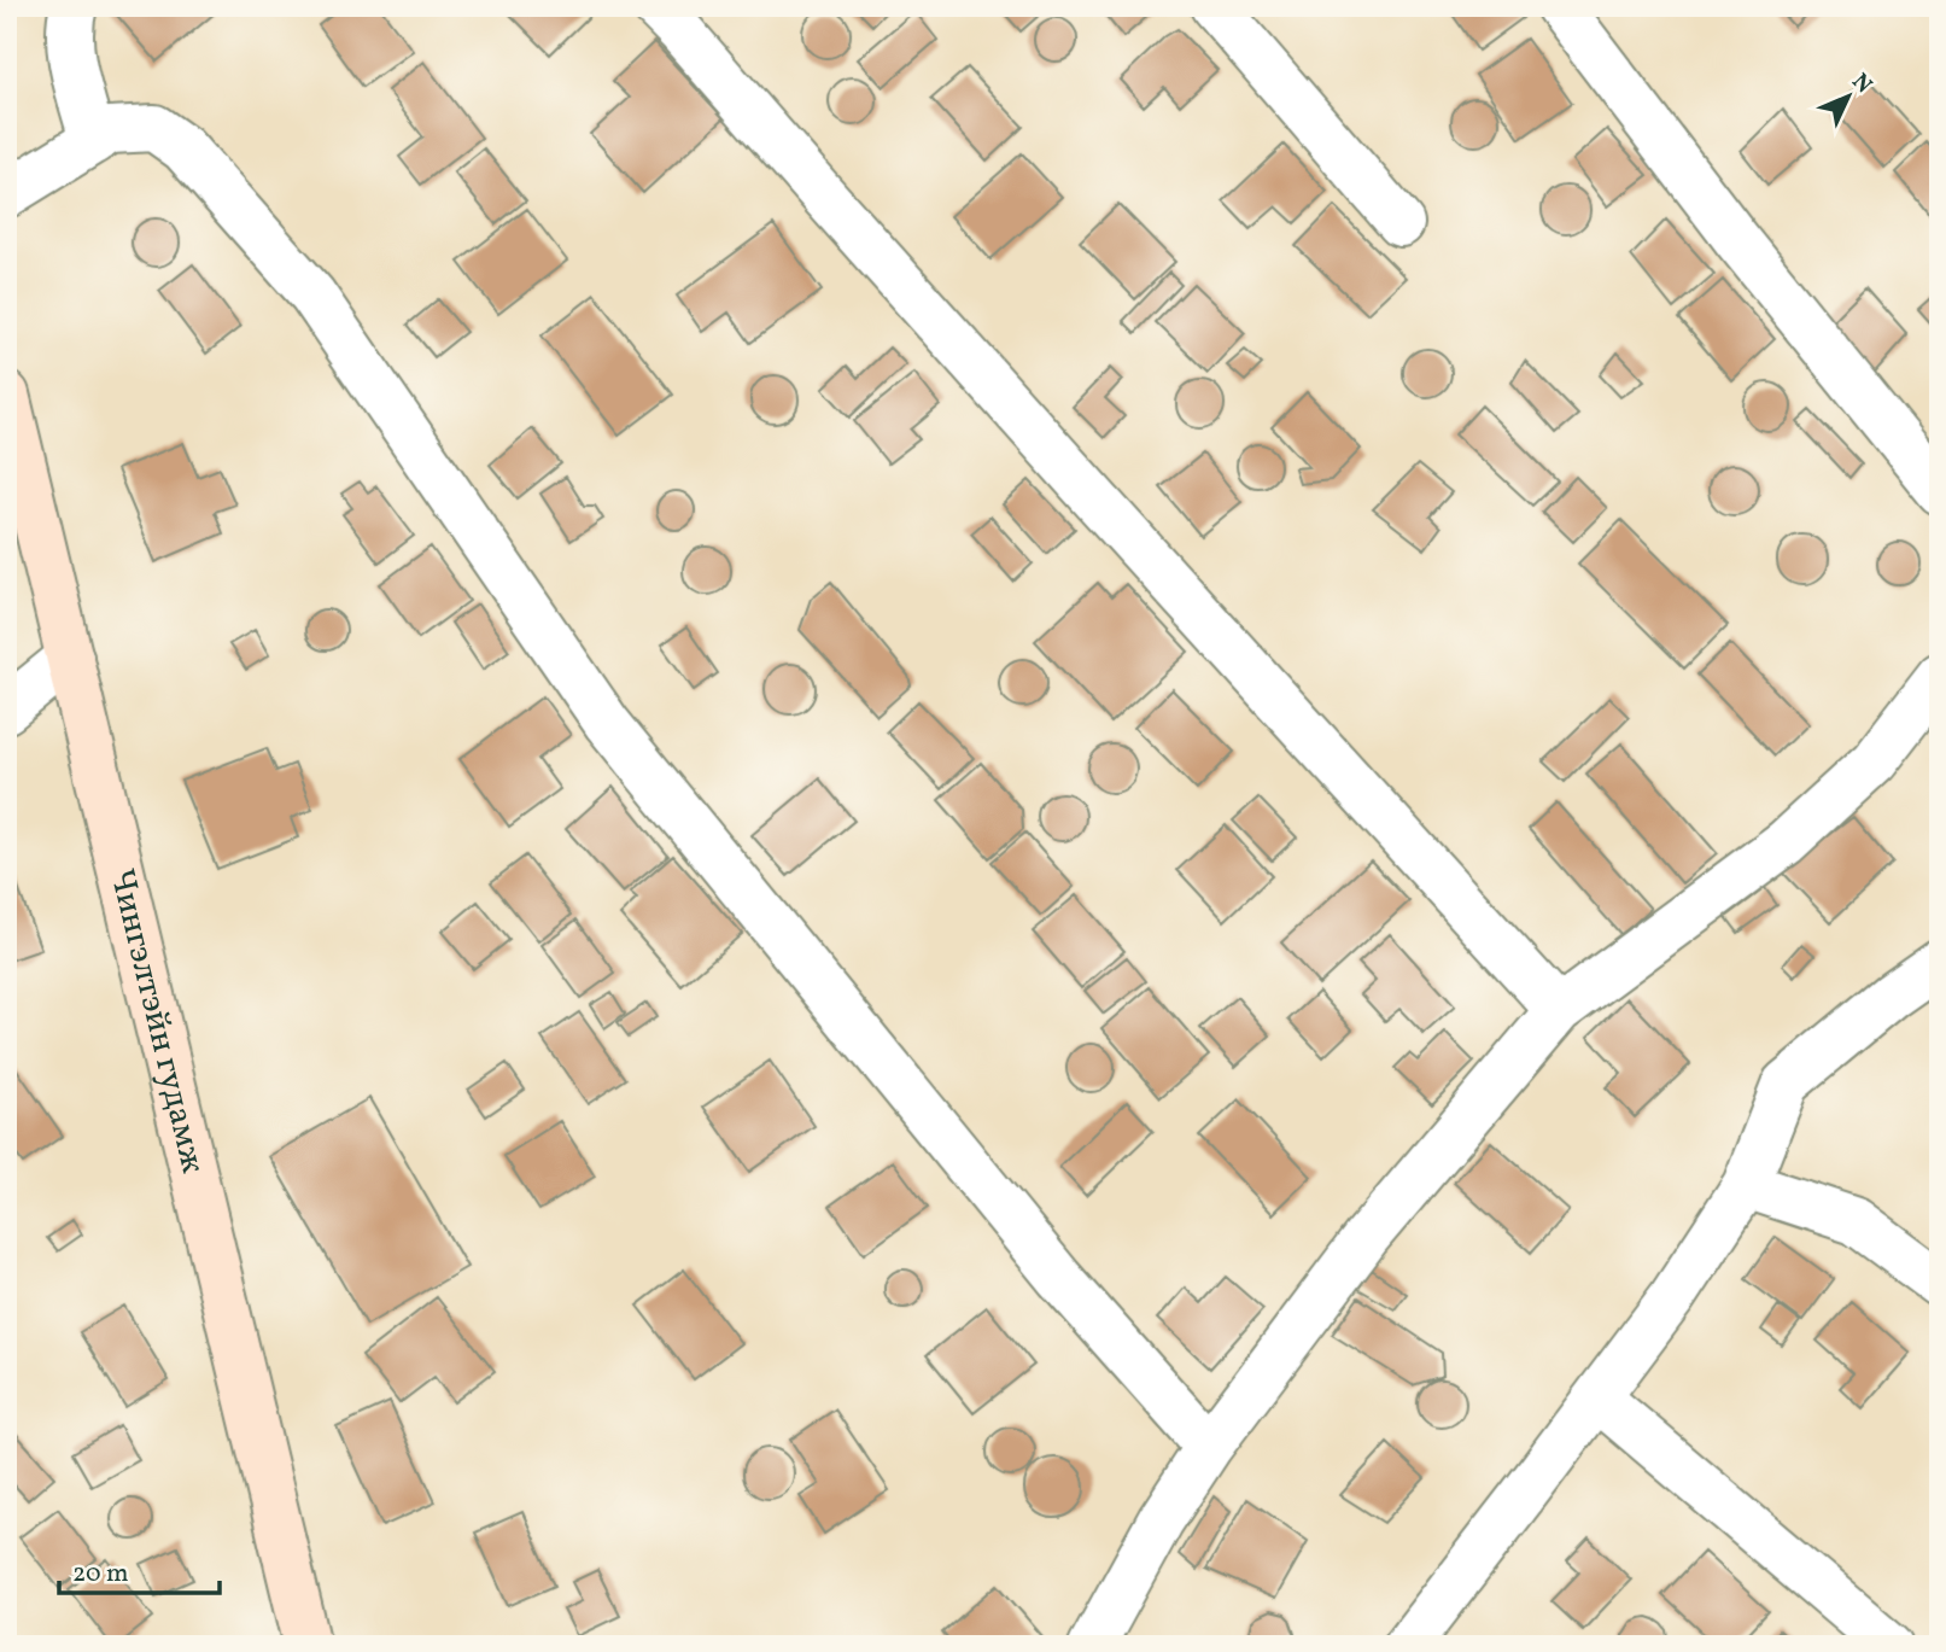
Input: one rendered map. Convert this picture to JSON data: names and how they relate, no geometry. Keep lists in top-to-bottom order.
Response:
{
  "streets": {
    "main road": ["Чингэлтэйн гудамж"]
  },
  "scale_bar": "20 m",
  "north": "top right"
}
